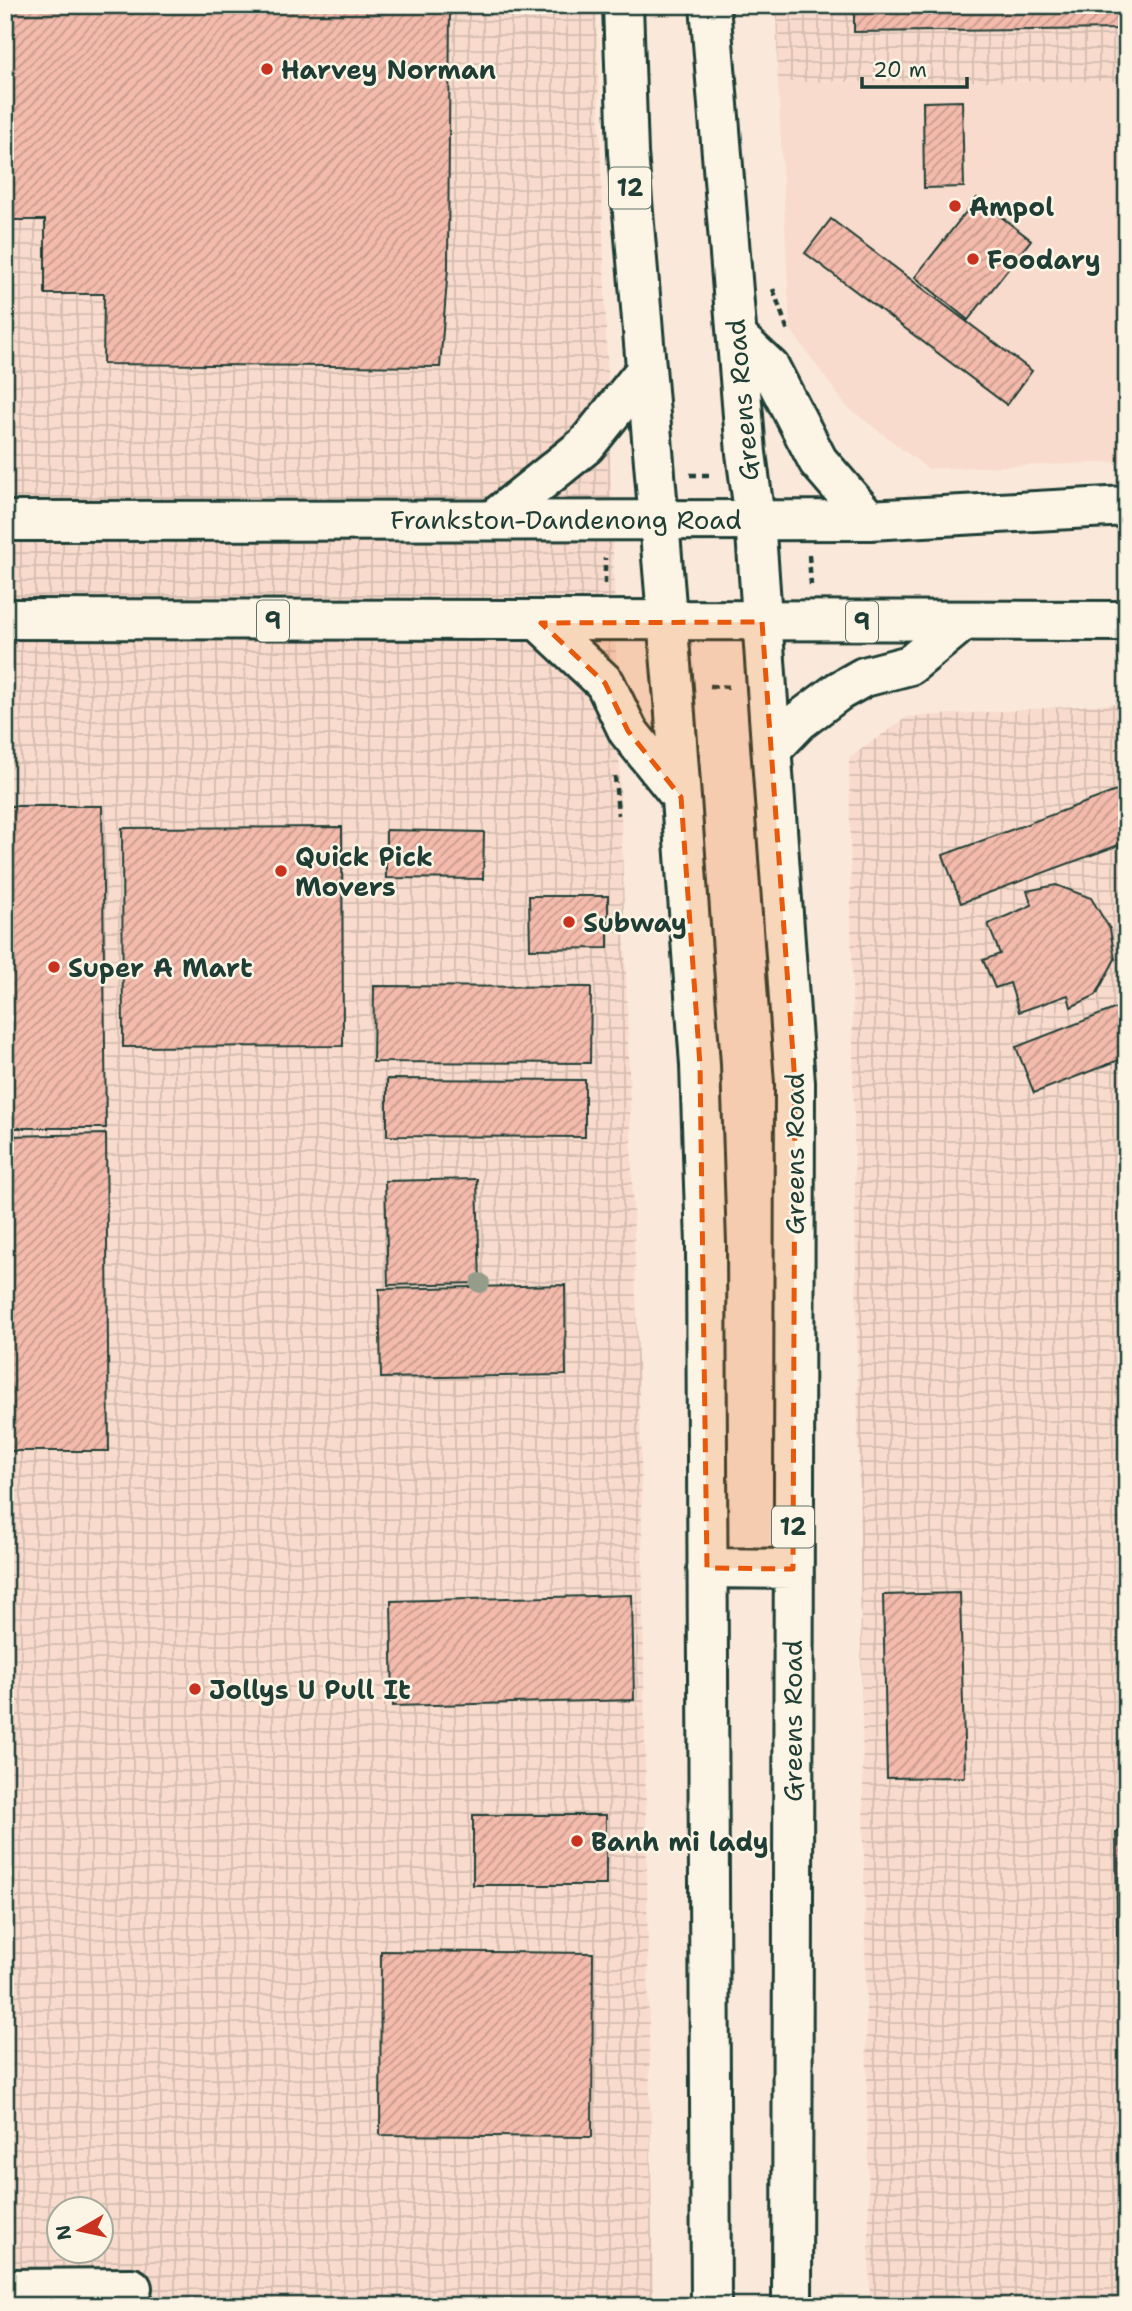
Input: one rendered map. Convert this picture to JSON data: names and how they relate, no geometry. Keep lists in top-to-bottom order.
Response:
{
  "streets": {
    "main road": [
      "12",
      "Greens Road",
      "Frankston-Dandenong Road",
      "9"
    ]
  },
  "crossings": [
    ["12", "Frankston-Dandenong Road"],
    ["12", "9"],
    ["Greens Road", "Frankston-Dandenong Road"],
    ["Greens Road", "9"]
  ],
  "places": [
    "Harvey Norman",
    "Ampol",
    "Foodary",
    "Quick Pick Movers",
    "Subway",
    "Super A Mart",
    "Jollys U Pull It",
    "Banh mi lady"
  ],
  "scale_bar": "20 m",
  "north": "left"
}
